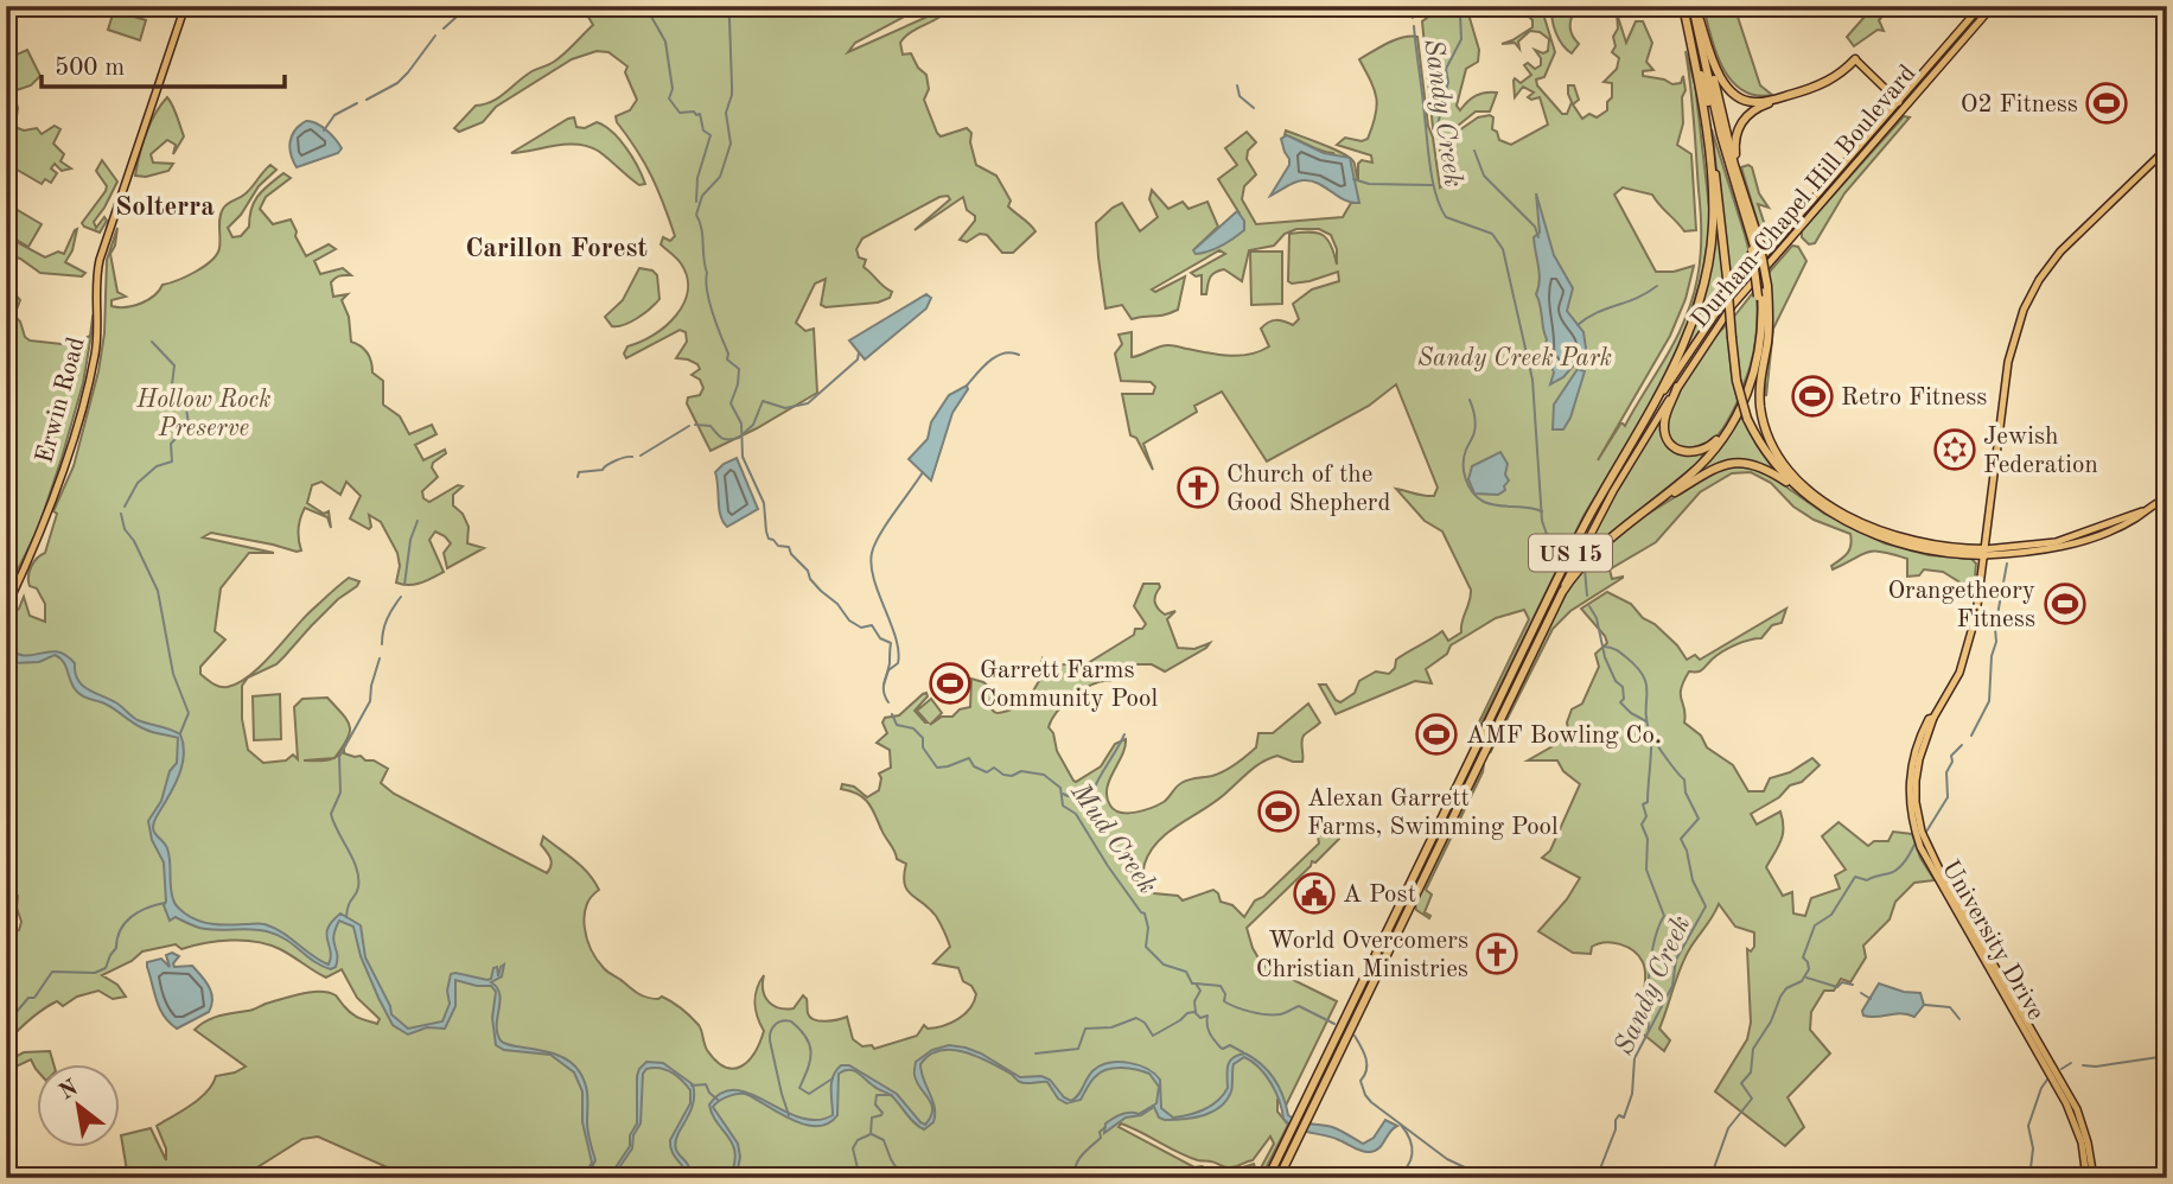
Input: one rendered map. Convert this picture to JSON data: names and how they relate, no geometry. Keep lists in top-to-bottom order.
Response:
{
  "streets": {
    "highway": ["Durham-Chapel Hill Boulevard", "US 15"],
    "main road": ["Erwin Road", "University Drive"]
  },
  "crossings": [
    ["Durham-Chapel Hill Boulevard", "US 15"]
  ],
  "districts": ["Solterra", "Carillon Forest"],
  "water": ["Sandy Creek", "Mud Creek"],
  "parks": ["Sandy Creek Park", "Hollow Rock Preserve"],
  "places": {
    "sports": [
      "O2 Fitness",
      "Retro Fitness",
      "Orangetheory Fitness",
      "Garrett Farms Community Pool",
      "AMF Bowling Co.",
      "Alexan Garrett Farms, Swimming Pool"
    ],
    "synagogue": ["Jewish Federation"],
    "church": ["Church of the Good Shepherd", "World Overcomers Christian Ministries"],
    "public building": ["A Post"]
  },
  "scale_bar": "500 m",
  "north": "top left"
}
